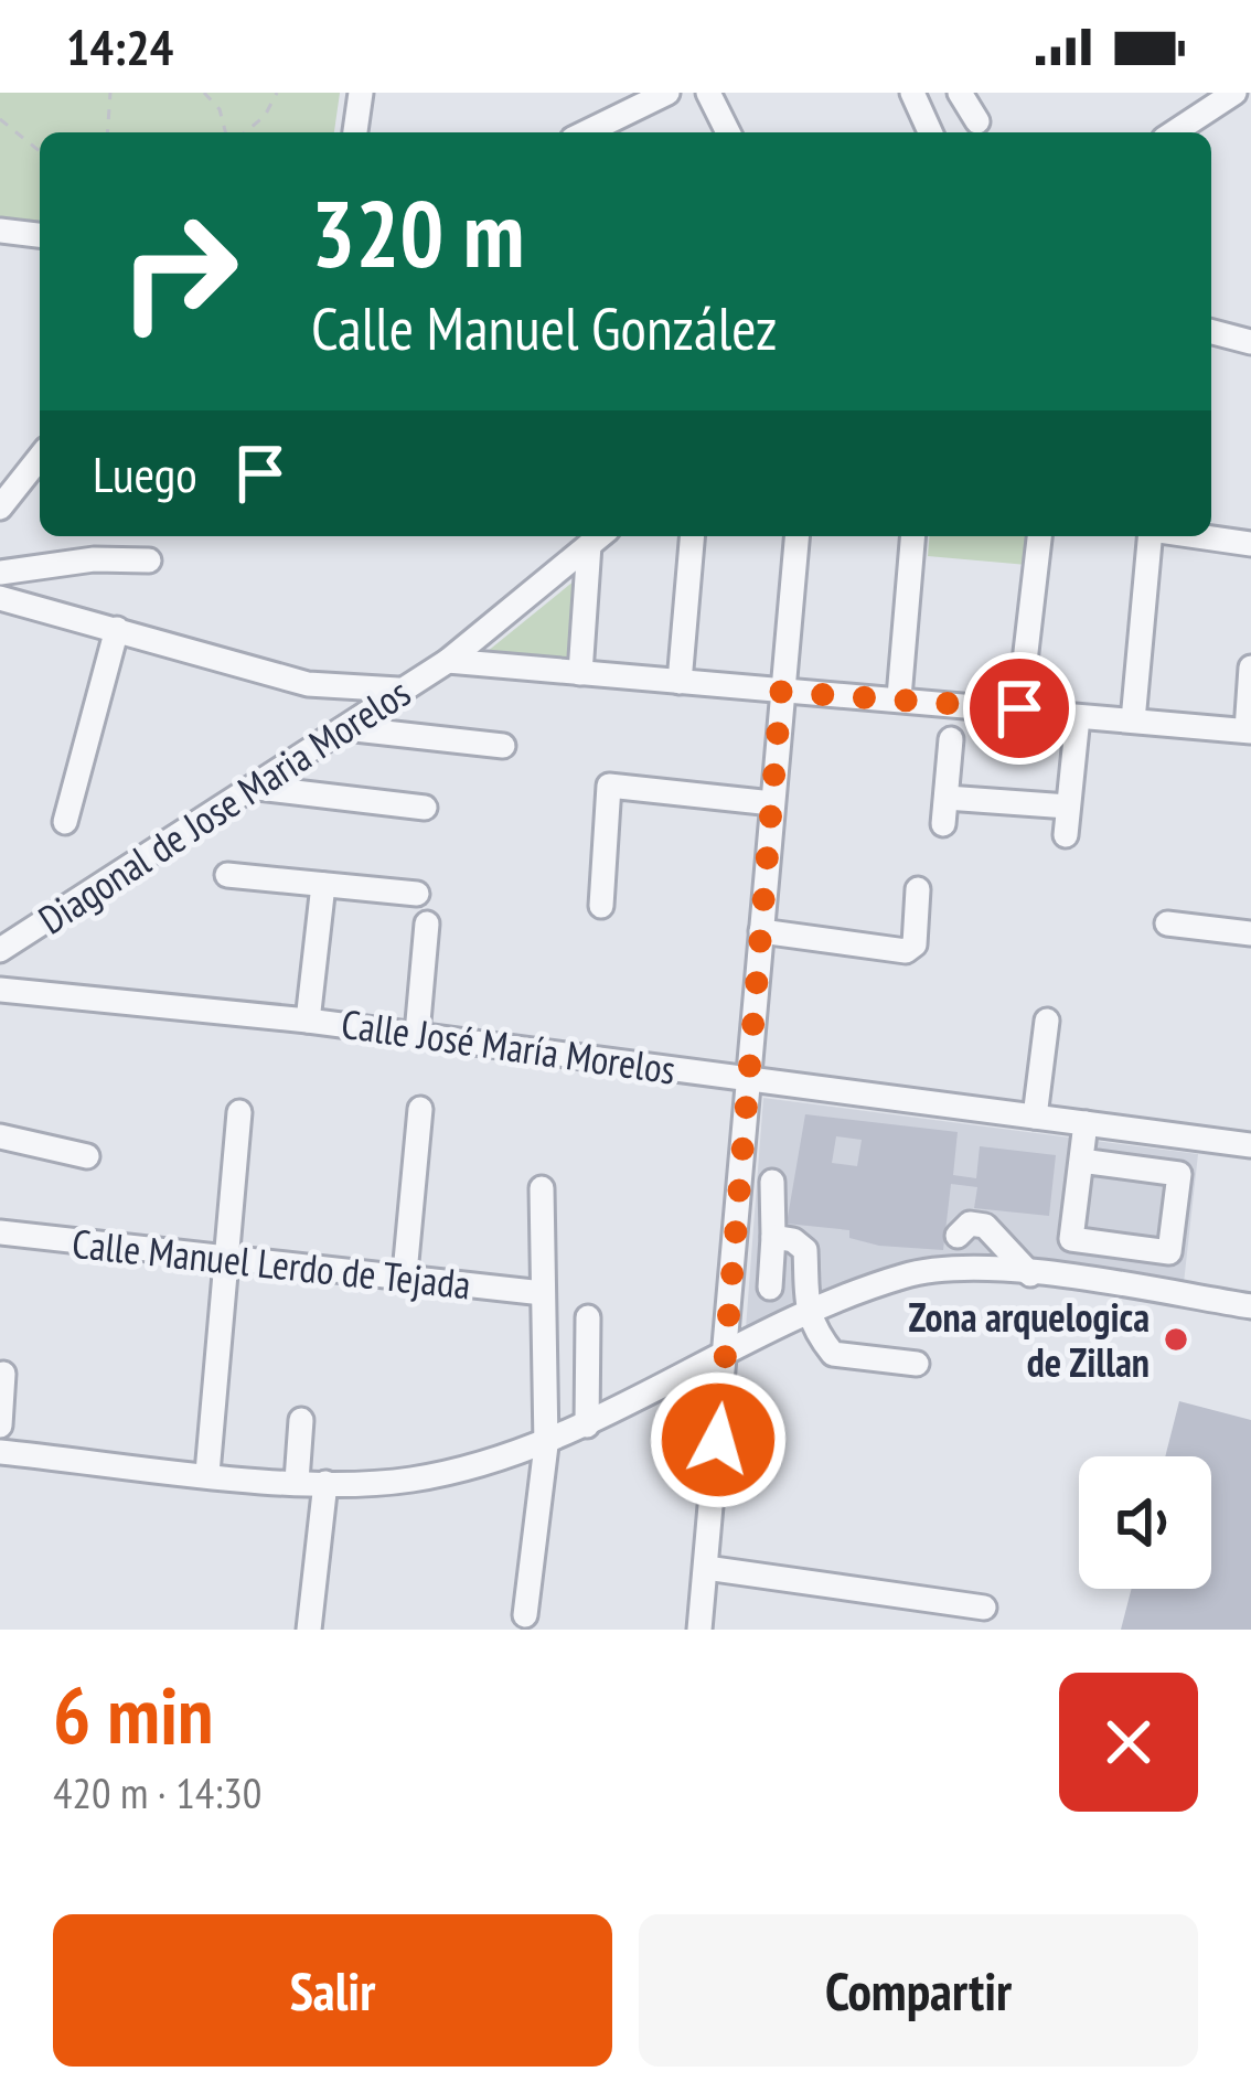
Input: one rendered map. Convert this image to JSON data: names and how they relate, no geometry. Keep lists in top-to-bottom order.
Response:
{
  "streets": {
    "street": ["Diagonal de Jose Maria Morelos", "Calle José María Morelos", "Calle Manuel Lerdo de Tejada"]
  },
  "places": ["Zona arquelogica de Zillan"],
  "page": {
    "status": "14:24",
    "turn": ["320 m", "Calle Manuel González"],
    "then": "Luego",
    "heading": ["6 min", "420 m · 14:30"],
    "buttons": ["Salir", "Compartir"]
  }
}
